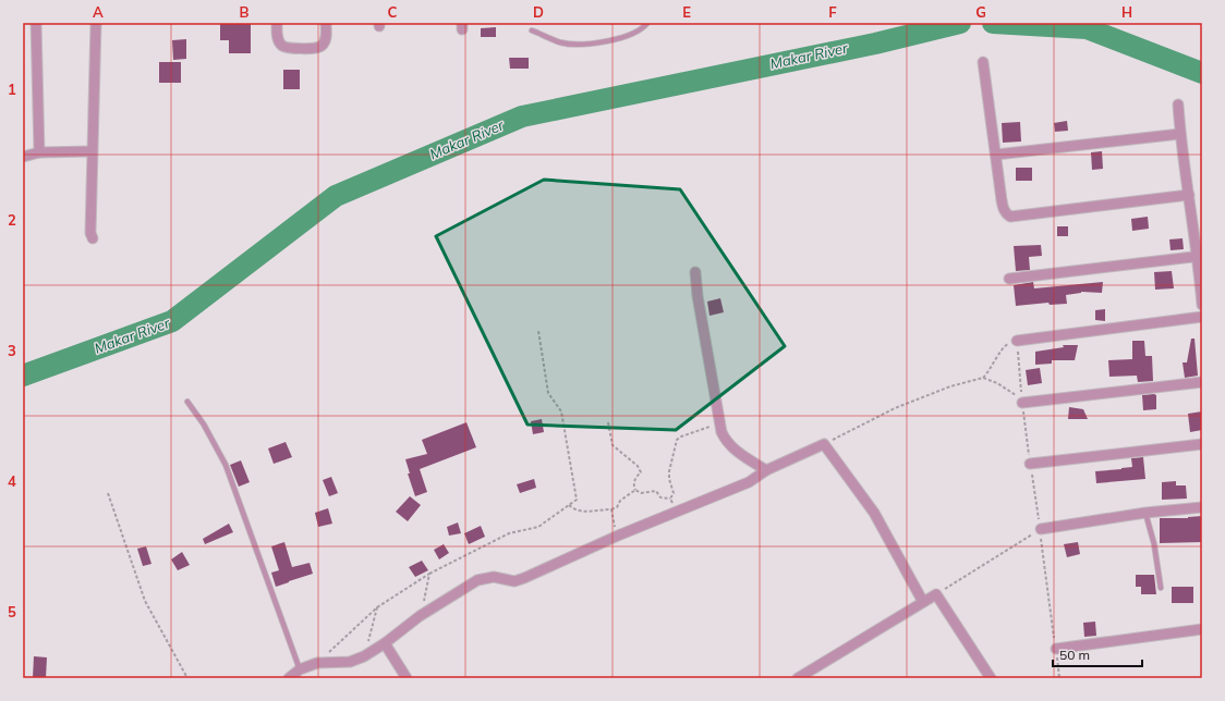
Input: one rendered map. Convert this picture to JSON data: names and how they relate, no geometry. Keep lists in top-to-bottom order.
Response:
{
  "water": ["Makar River"],
  "scale_bar": "50 m",
  "grid": {
    "columns": [
      "A",
      "B",
      "C",
      "D",
      "E",
      "F",
      "G",
      "H"
    ],
    "rows": [
      "1",
      "2",
      "3",
      "4",
      "5"
    ]
  }
}
